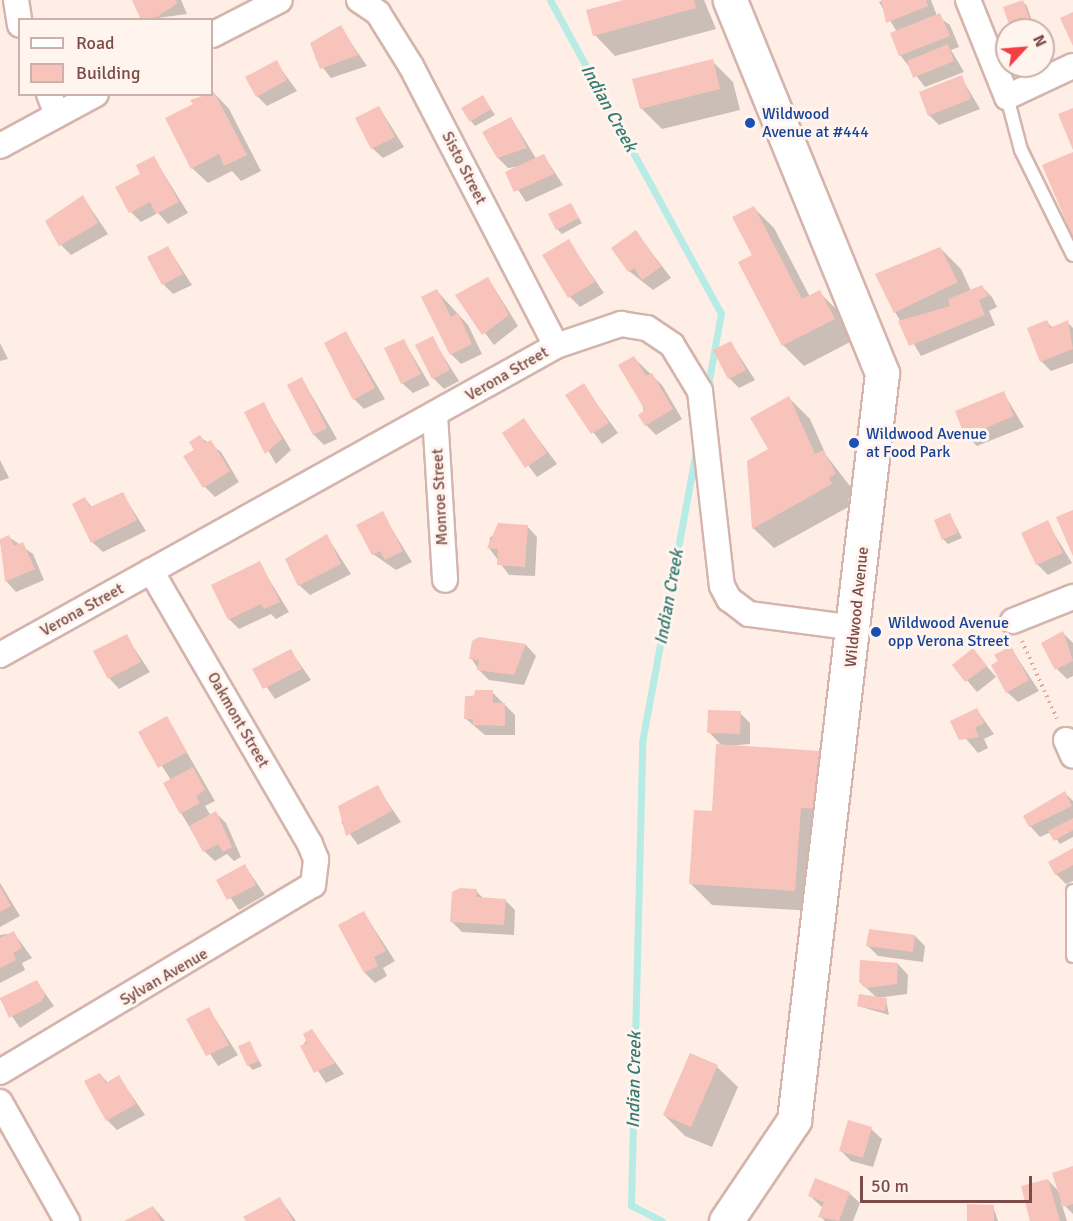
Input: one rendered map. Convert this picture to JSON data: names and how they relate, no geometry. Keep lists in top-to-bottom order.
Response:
{
  "streets": {
    "street": [
      "Sisto Street",
      "Verona Street",
      "Monroe Street",
      "Wildwood Avenue",
      "Oakmont Street",
      "Sylvan Avenue"
    ]
  },
  "crossings": [
    ["Sisto Street", "Verona Street"],
    ["Verona Street", "Monroe Street"],
    ["Verona Street", "Wildwood Avenue"],
    ["Verona Street", "Oakmont Street"],
    ["Oakmont Street", "Sylvan Avenue"]
  ],
  "water": ["Indian Creek"],
  "places": ["Wildwood Avenue at #444", "Wildwood Avenue at Food Park", "Wildwood Avenue opp Verona Street"],
  "legend": ["Road", "Building"],
  "scale_bar": "50 m",
  "north": "top right"
}
